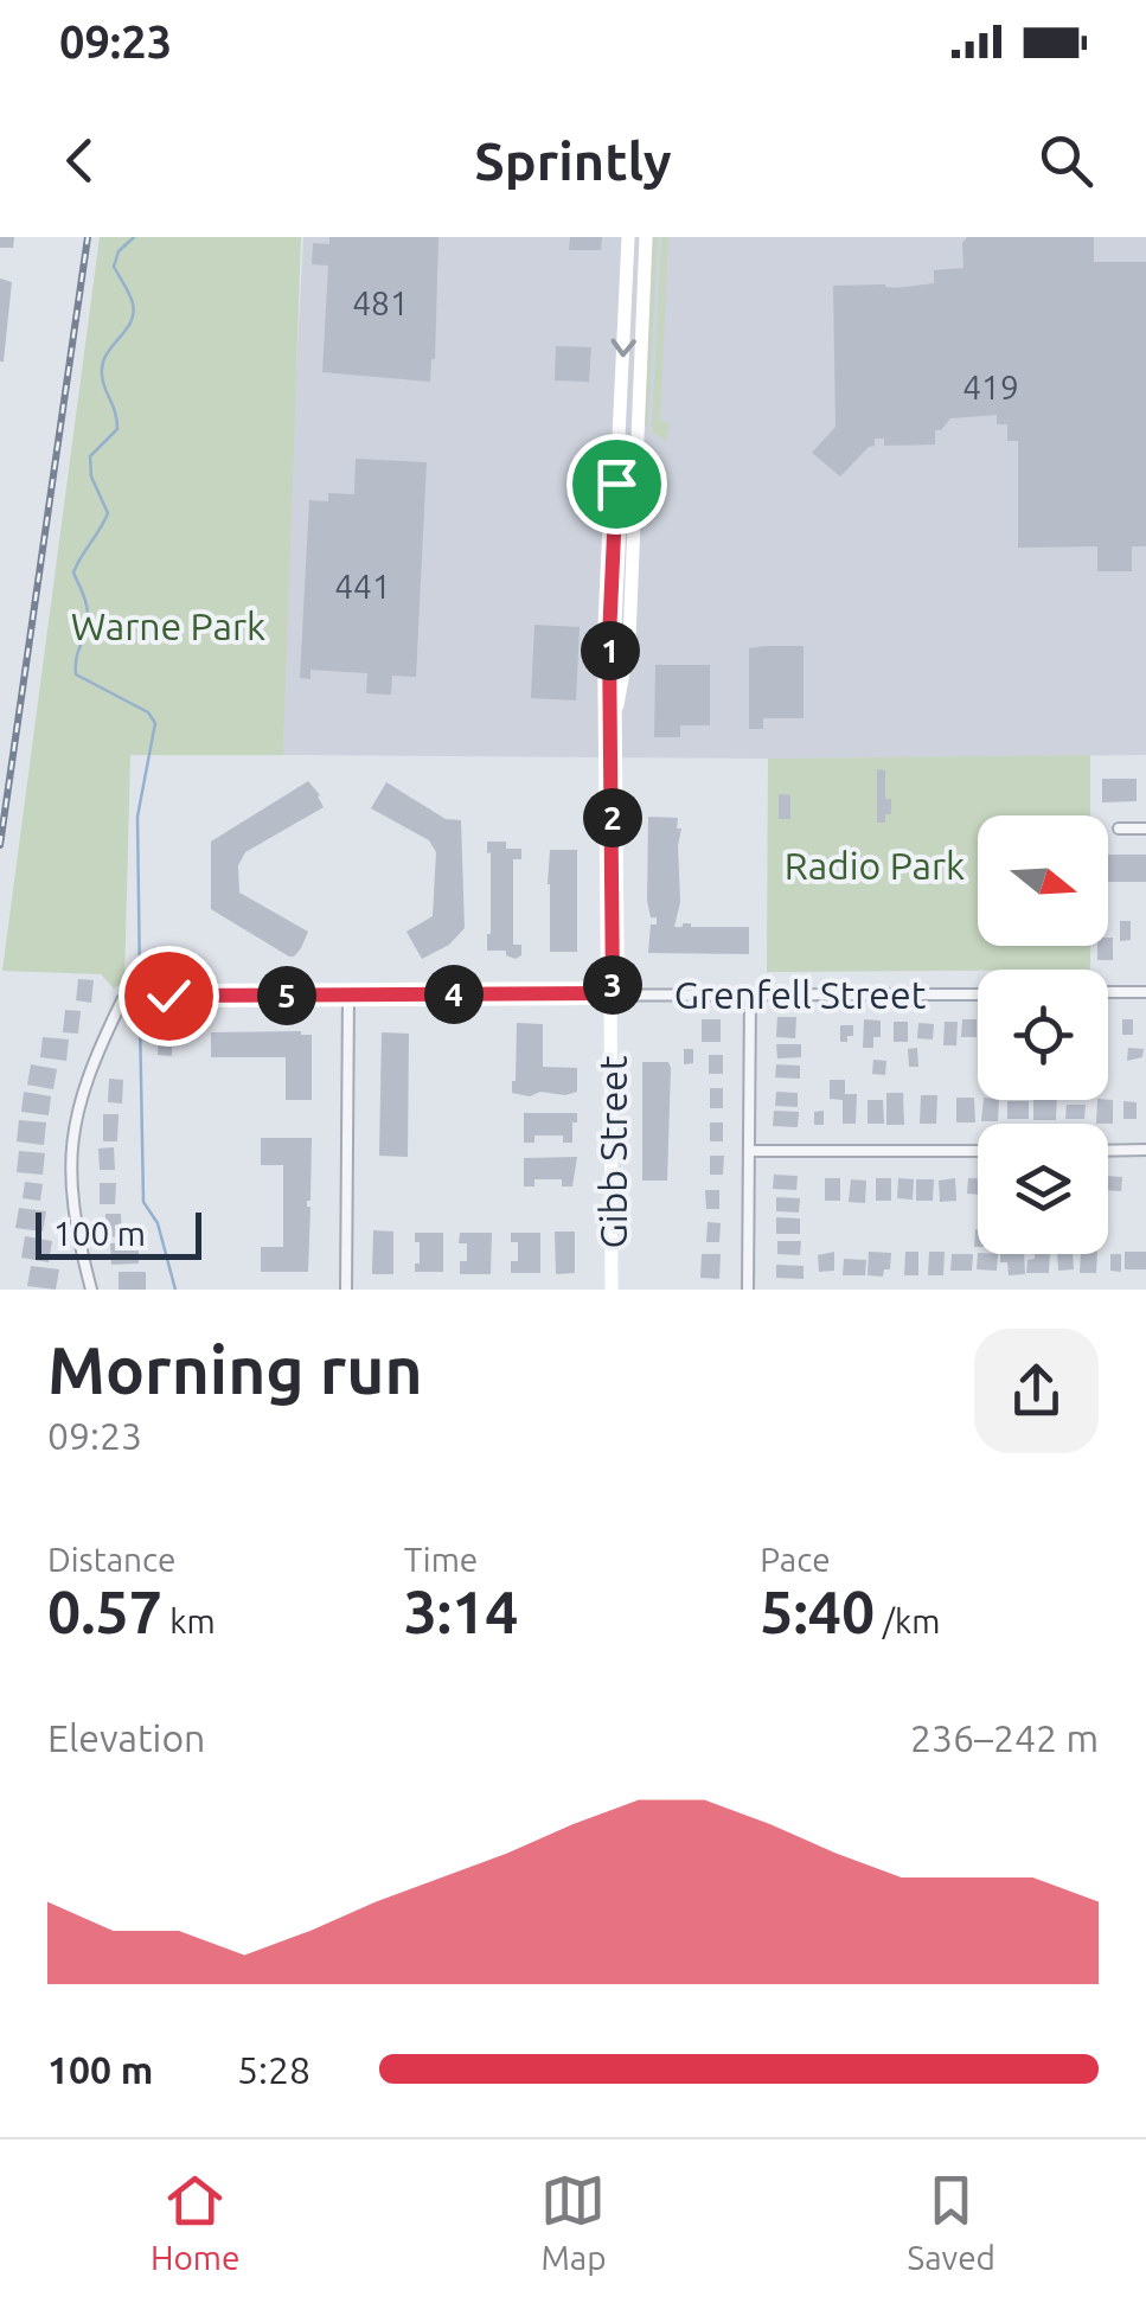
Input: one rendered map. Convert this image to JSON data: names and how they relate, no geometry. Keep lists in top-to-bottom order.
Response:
{
  "streets": {
    "main road": ["Gibb Street"],
    "street": ["Grenfell Street"]
  },
  "crossings": [
    ["Grenfell Street", "Gibb Street"]
  ],
  "parks": ["Warne Park", "Radio Park"],
  "house_numbers": ["481", "419", "441"],
  "scale_bar": "100 m",
  "north": "right",
  "page": {
    "status": "09:23",
    "header": "Sprintly",
    "pins": [
      "1",
      "2",
      "3",
      "4",
      "5"
    ],
    "scale": "100 m",
    "heading": ["Morning run", "09:23"],
    "stats": [
      ["Distance", "0.57 km"],
      ["Time", "3:14"],
      ["Pace", "5:40 /km"]
    ],
    "chart": ["Elevation", "236–242 m"],
    "list": [
      {
        "name": "100 m",
        "note": "5:28"
      }
    ],
    "tabs": ["Home", "Map", "Saved"]
  }
}
